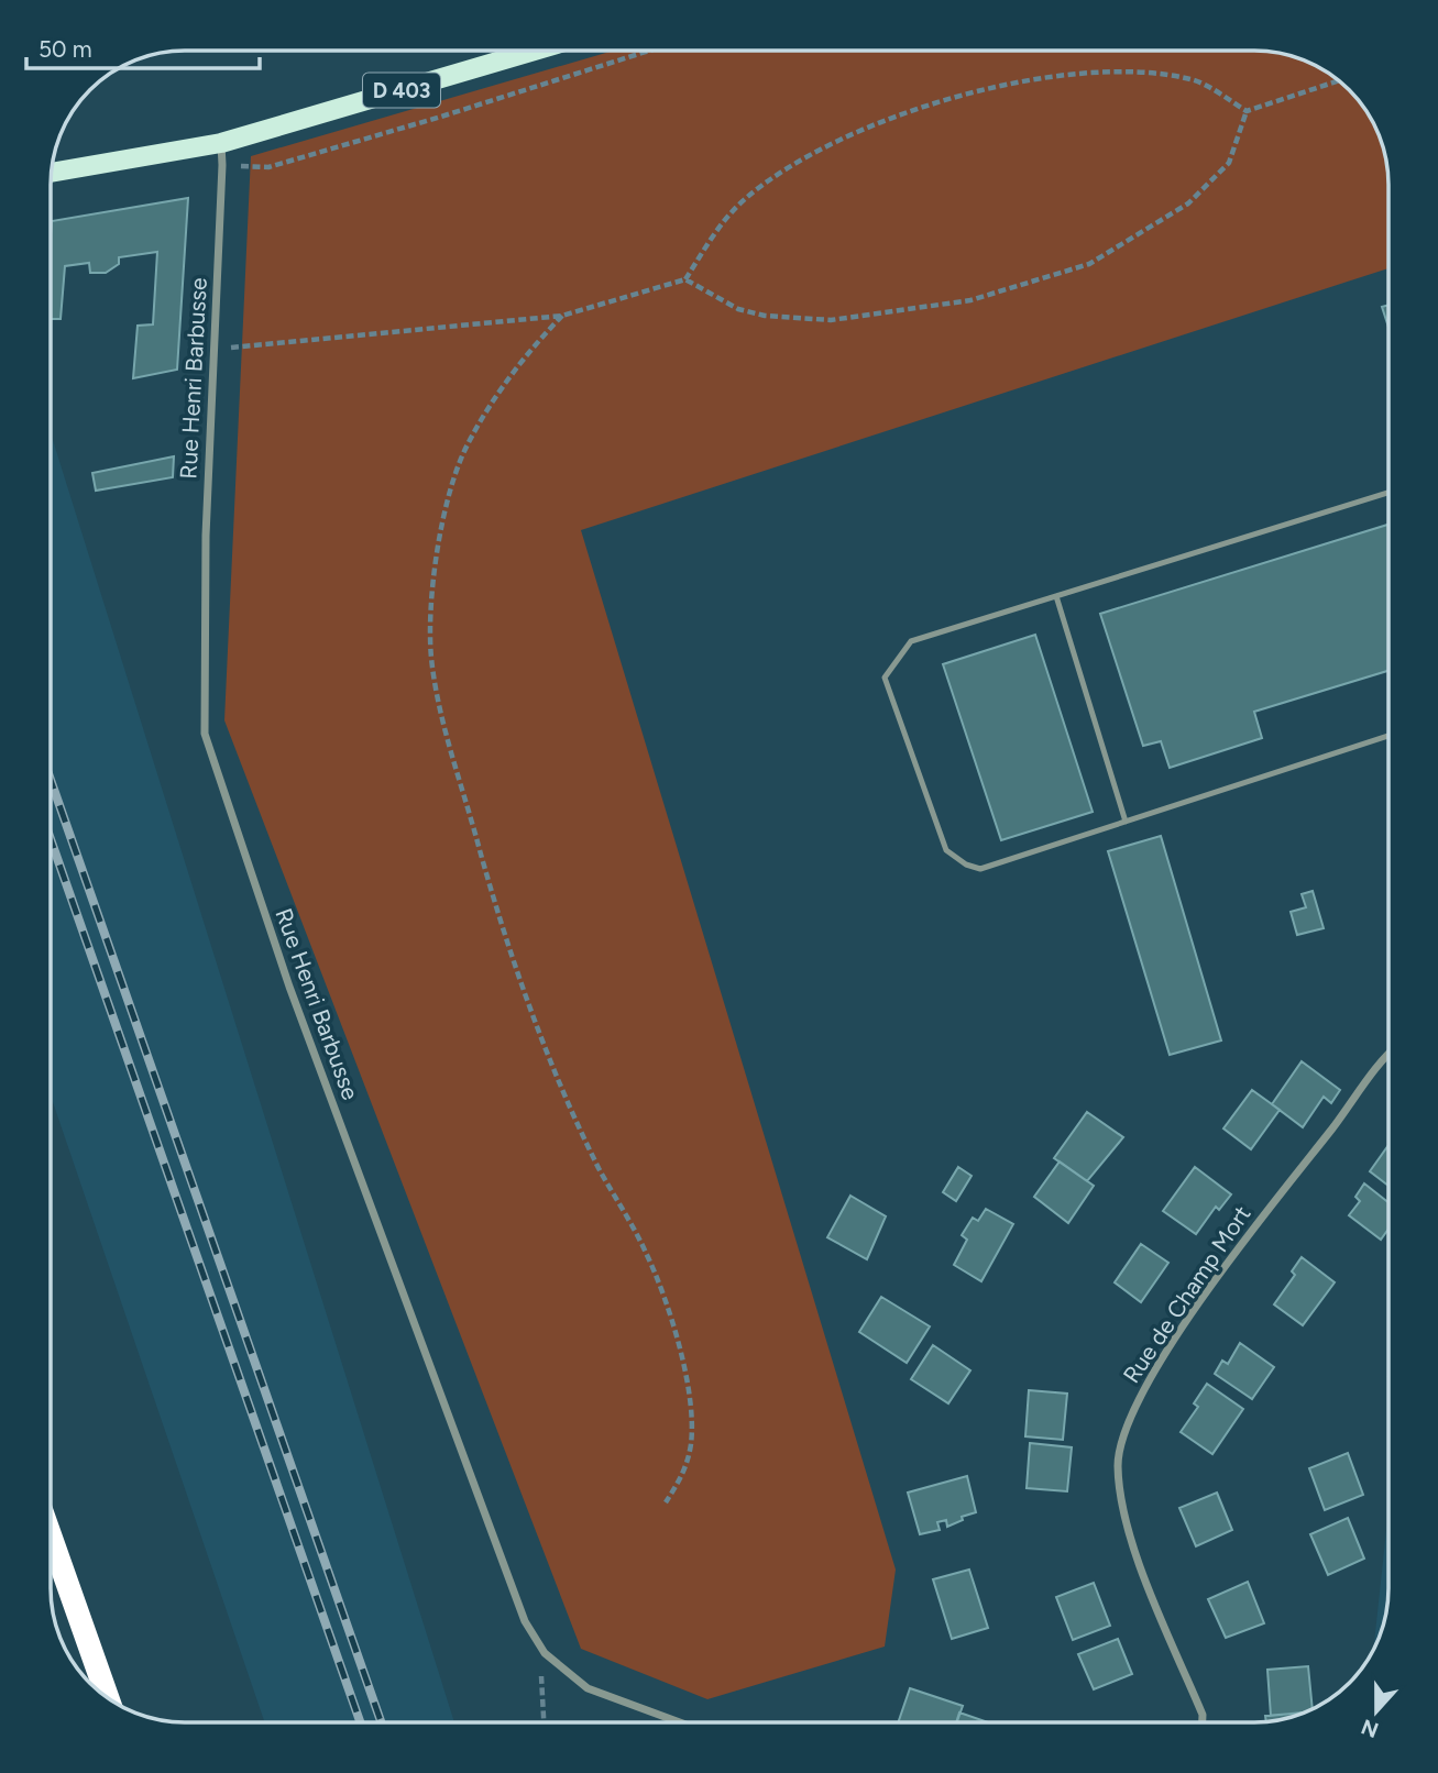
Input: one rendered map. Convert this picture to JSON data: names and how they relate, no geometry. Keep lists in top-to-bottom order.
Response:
{
  "streets": {
    "main road": ["D 403"],
    "street": ["Rue Henri Barbusse", "Rue de Champ Mort"]
  },
  "crossings": [
    ["D 403", "Rue Henri Barbusse"]
  ],
  "scale_bar": "50 m",
  "north": "bottom"
}
